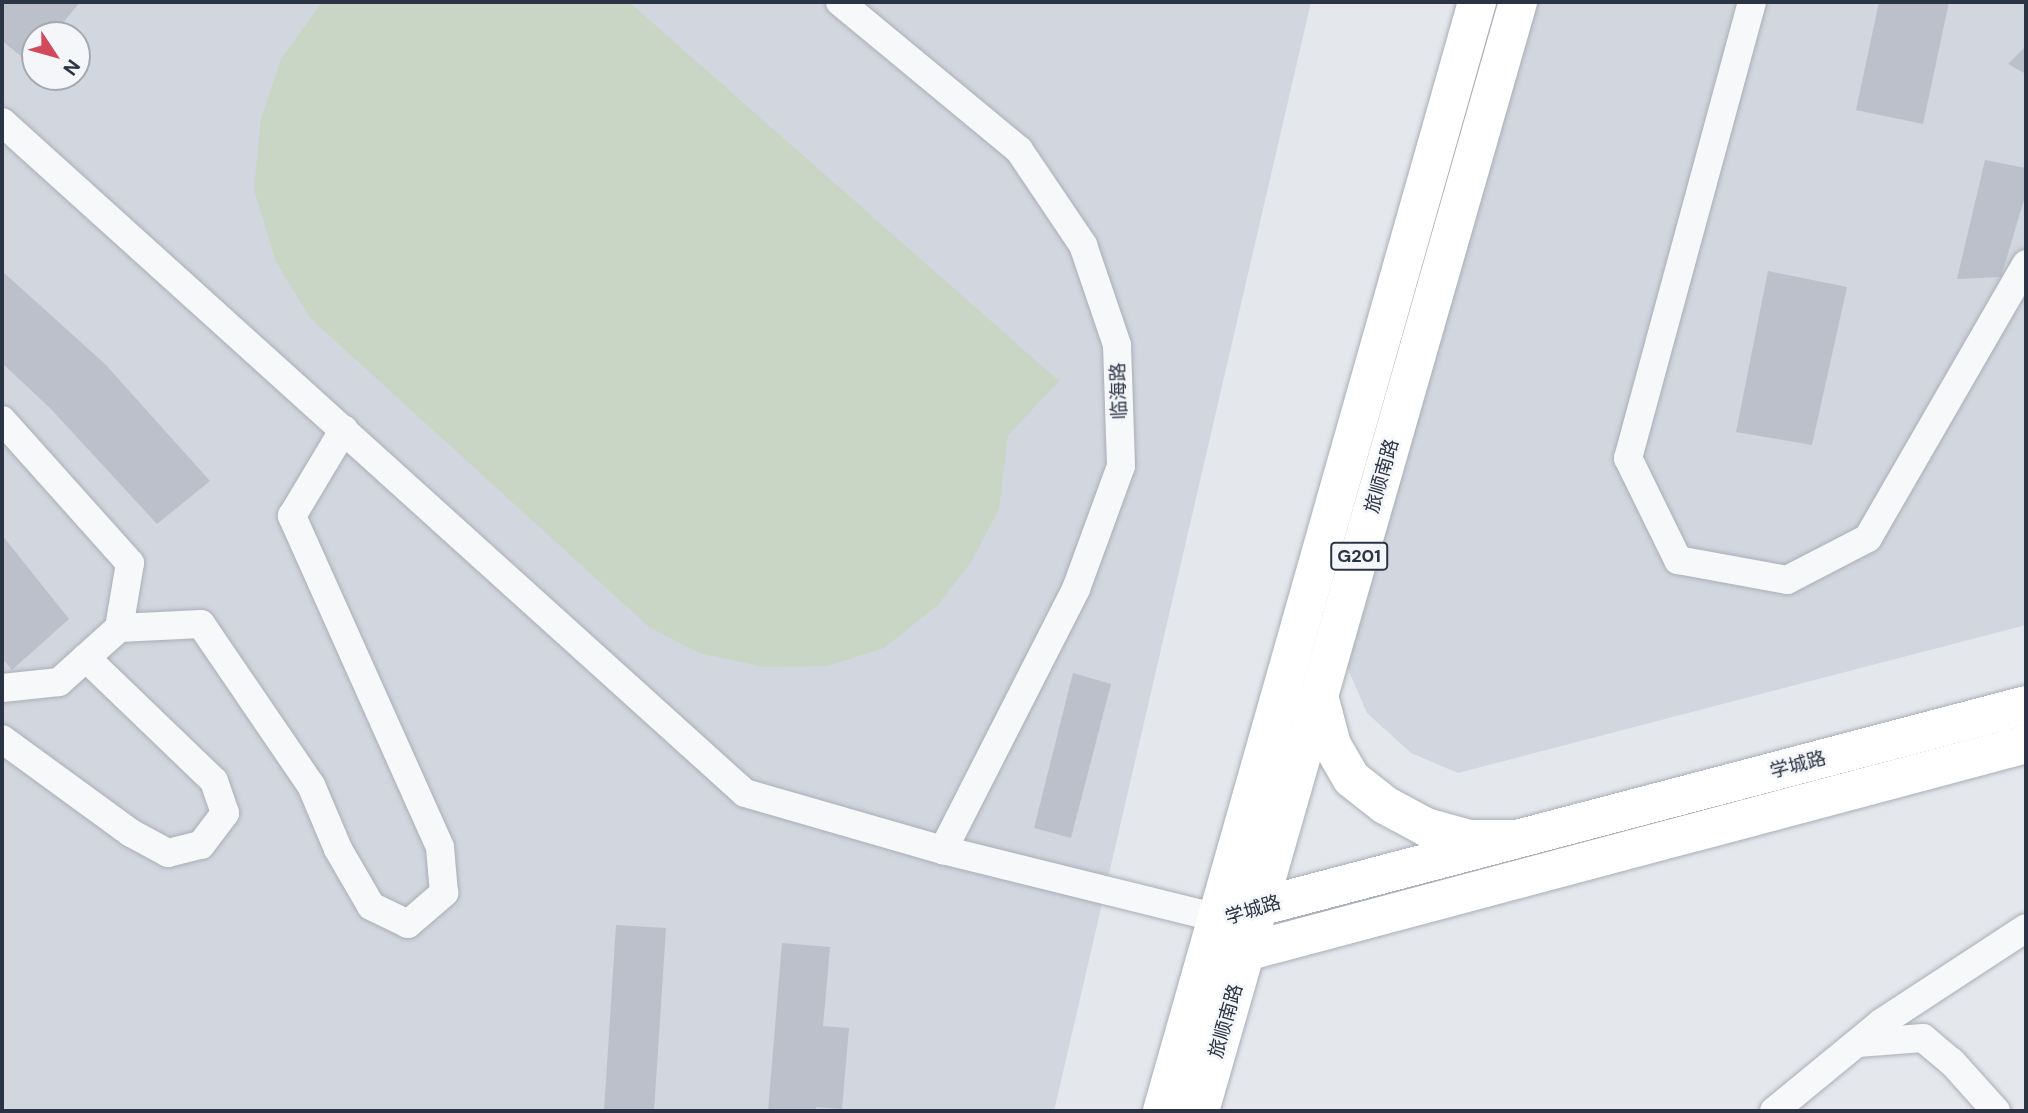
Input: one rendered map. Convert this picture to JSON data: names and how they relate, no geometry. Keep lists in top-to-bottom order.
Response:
{
  "streets": {
    "main road": ["旅顺南路", "G201", "学城路"],
    "street": ["临海路"]
  },
  "crossings": [
    ["旅顺南路", "学城路"]
  ],
  "north": "bottom right"
}
